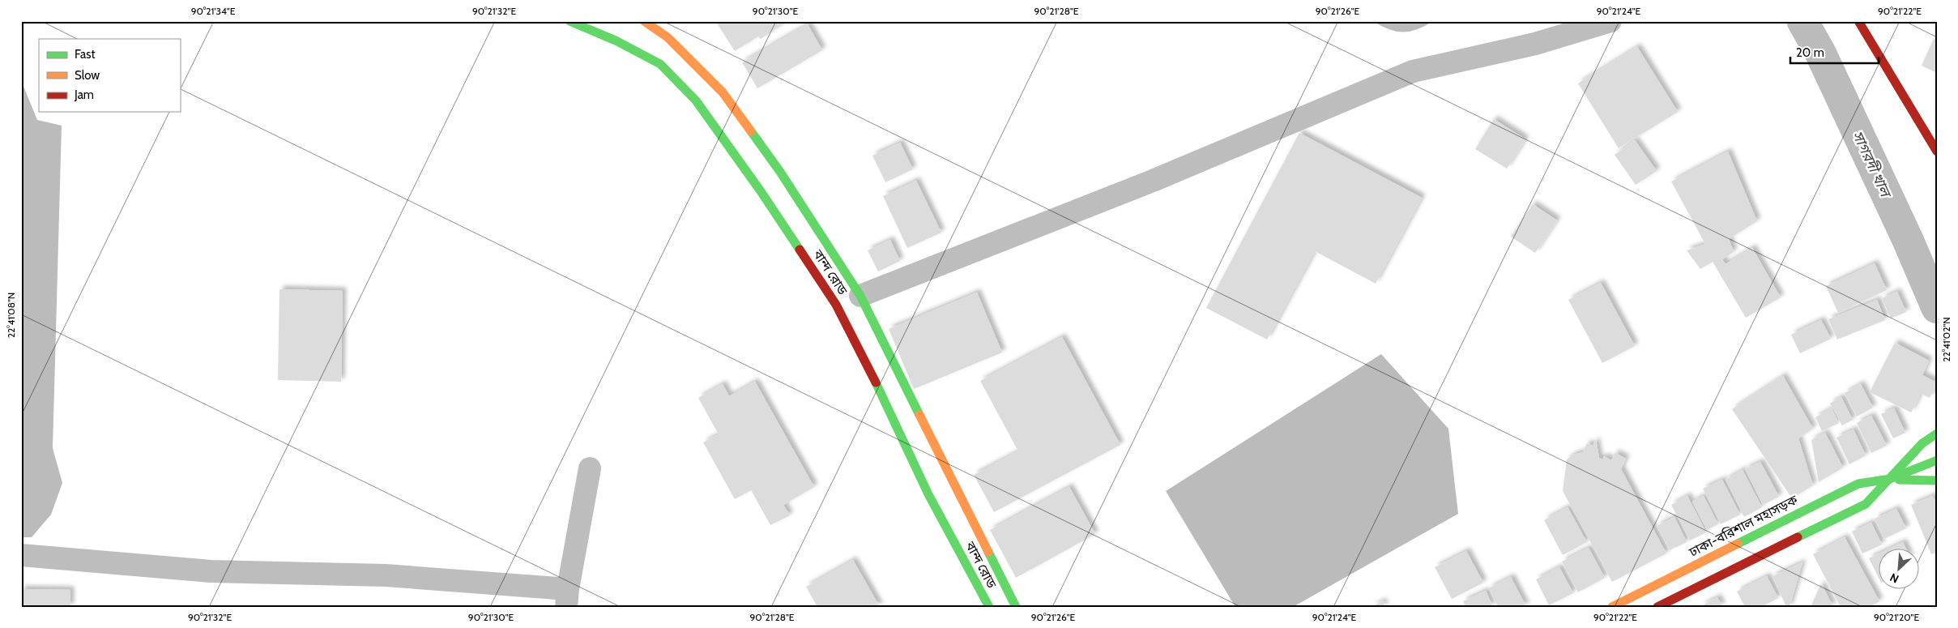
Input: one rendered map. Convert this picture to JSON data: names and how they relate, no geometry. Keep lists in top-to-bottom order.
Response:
{
  "streets": {
    "main road": ["বান্দ রোড", "ঢাকা-বরিশাল মহাসড়ক"]
  },
  "water": ["সাগরদী খাল"],
  "legend": ["Fast", "Slow", "Jam"],
  "scale_bar": "20 m",
  "north": "bottom left",
  "coordinates": [
    "90°21'34\"E",
    "90°21'32\"E",
    "90°21'30\"E",
    "90°21'28\"E",
    "90°21'26\"E",
    "90°21'24\"E",
    "90°21'22\"E",
    "22°41'08\"N",
    "22°41'02\"N",
    "90°21'20\"E"
  ]
}
